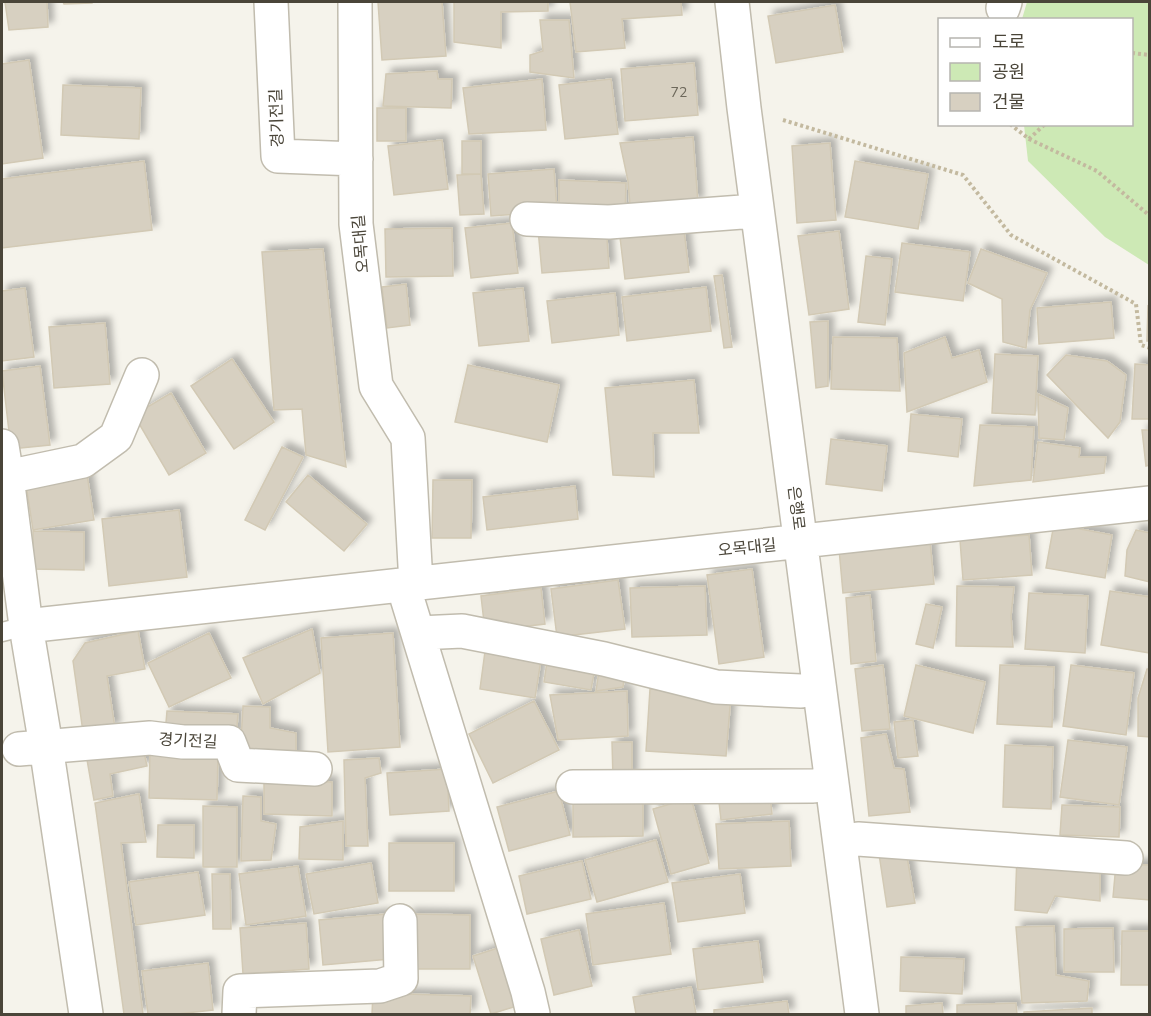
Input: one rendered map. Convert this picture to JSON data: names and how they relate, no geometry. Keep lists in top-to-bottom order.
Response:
{
  "streets": {
    "street": ["경기전길", "오목대길", "은행로"]
  },
  "crossings": [
    ["경기전길", "오목대길"],
    ["오목대길", "은행로"]
  ],
  "house_numbers": ["72"],
  "legend": ["도로", "공원", "건물"]
}
